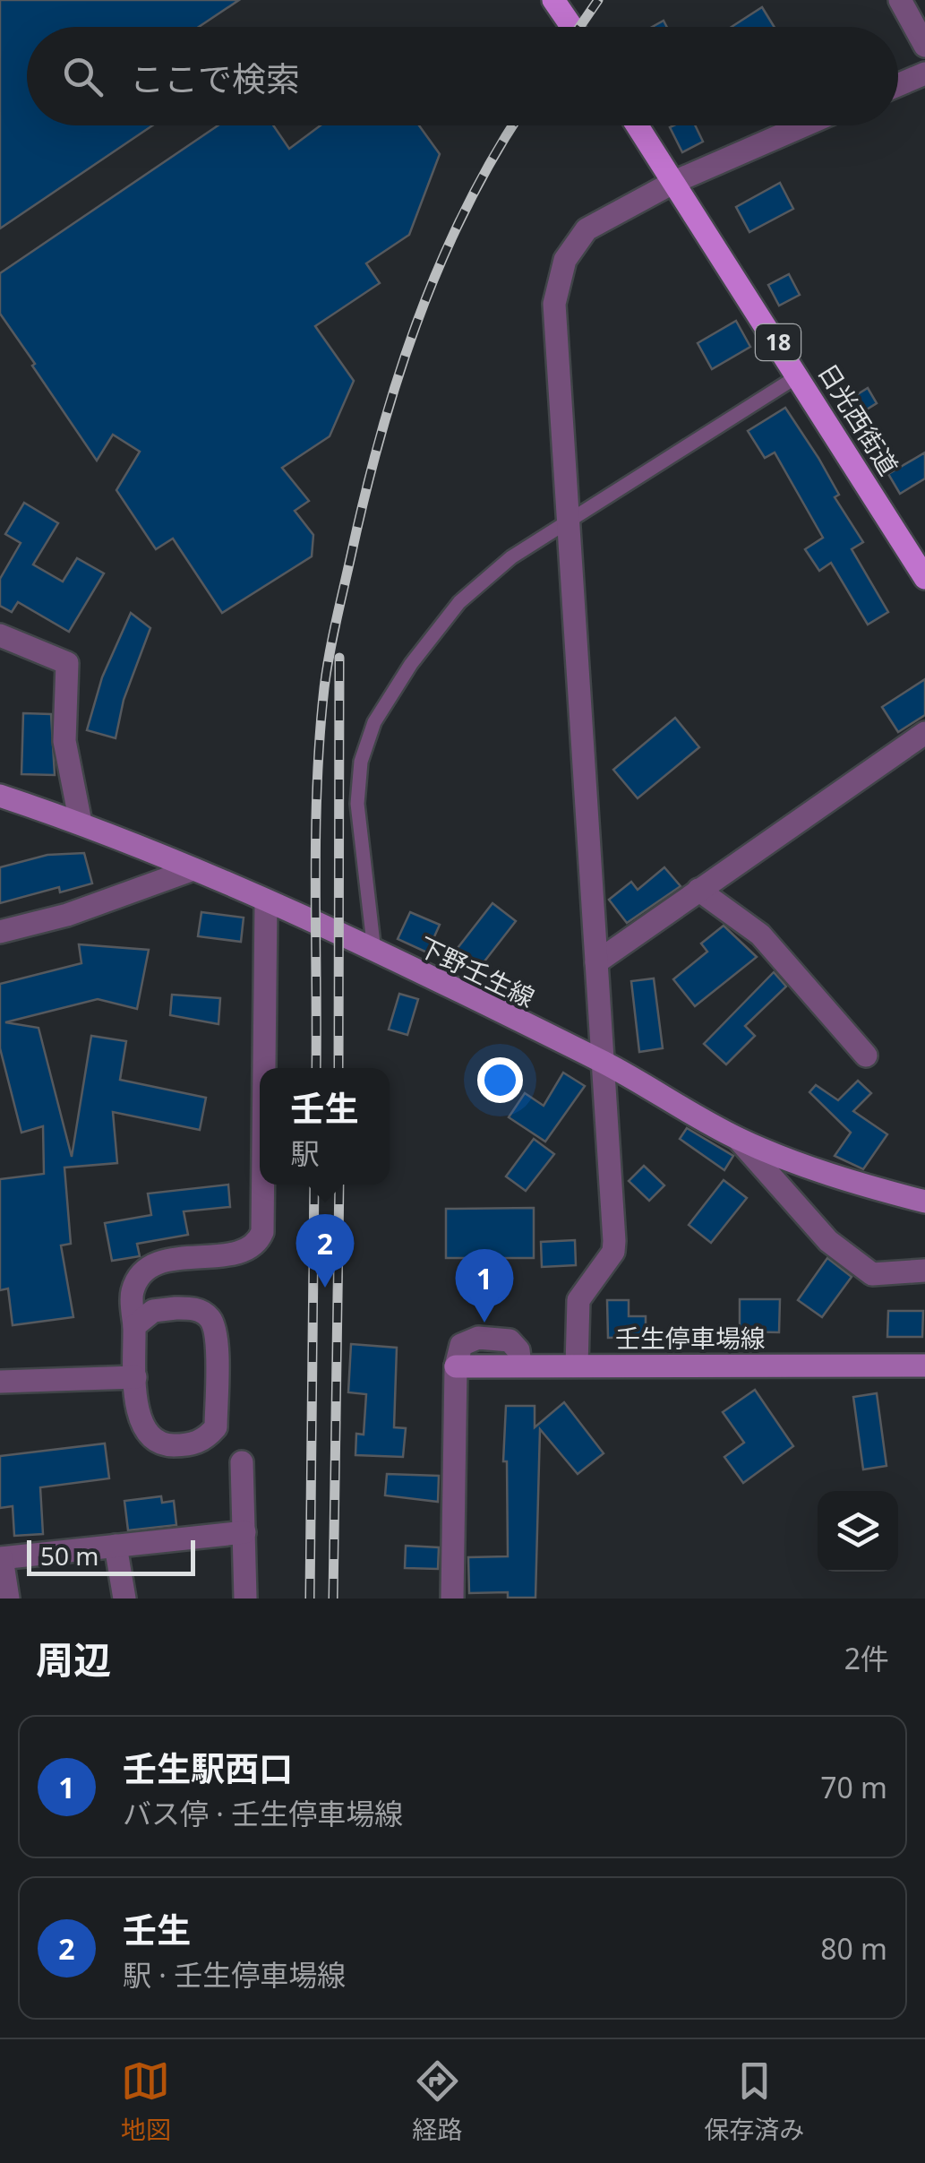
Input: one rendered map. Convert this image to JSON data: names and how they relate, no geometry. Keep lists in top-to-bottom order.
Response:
{
  "streets": {
    "main road": [
      "18",
      "日光西街道",
      "下野壬生線",
      "壬生停車場線"
    ]
  },
  "scale_bar": "50 m",
  "page": {
    "search": "ここで検索",
    "popup": ["壬生", "駅"],
    "pins": ["2", "1"],
    "scale": "50 m",
    "heading": ["周辺", "2件"],
    "list": [
      {
        "mark": "1",
        "name": "壬生駅西口",
        "note": "バス停 · 壬生停車場線",
        "value": "70 m"
      },
      {
        "mark": "2",
        "name": "壬生",
        "note": "駅 · 壬生停車場線",
        "value": "80 m"
      }
    ],
    "nav": ["地図", "経路", "保存済み"]
  }
}
